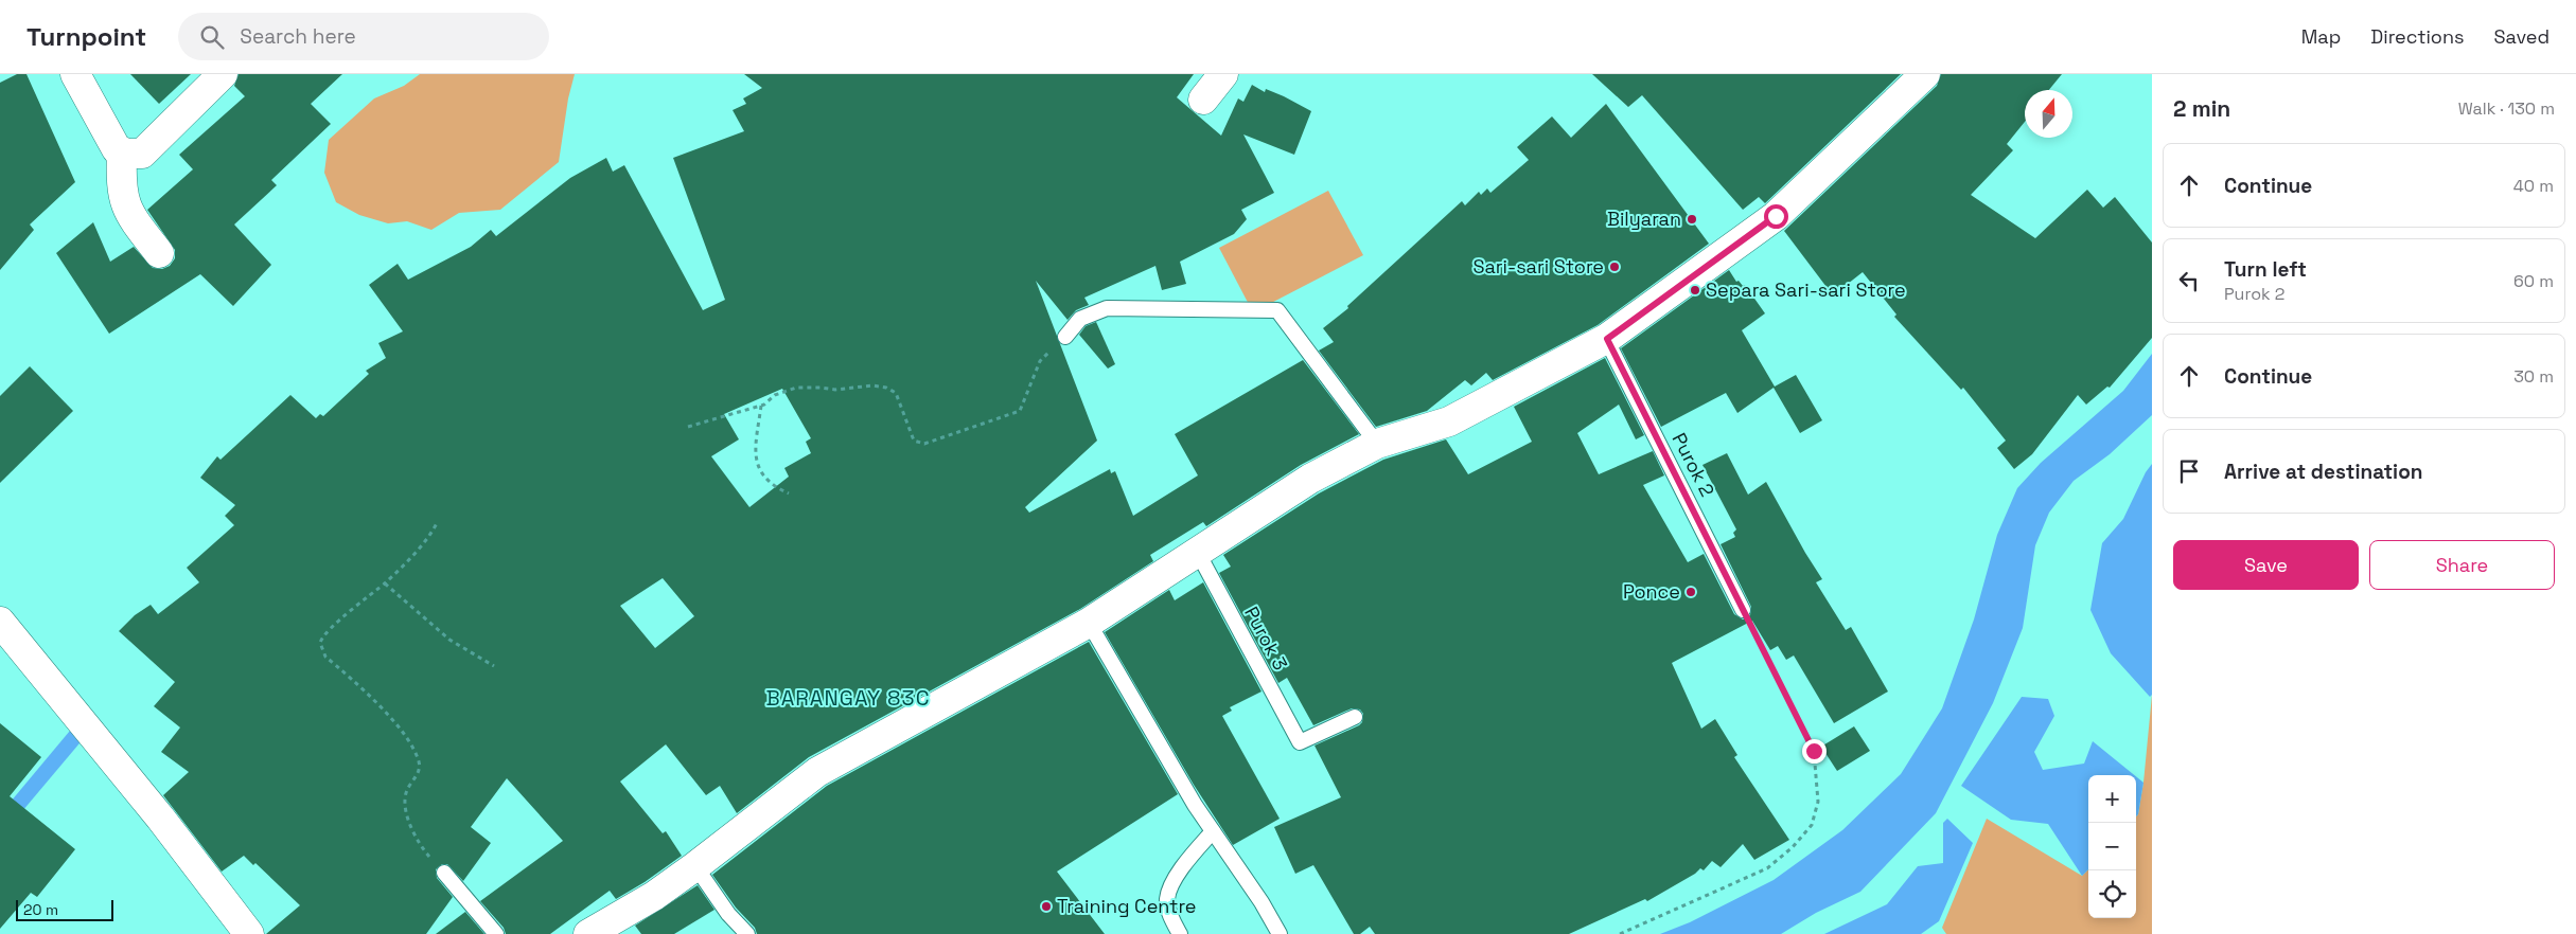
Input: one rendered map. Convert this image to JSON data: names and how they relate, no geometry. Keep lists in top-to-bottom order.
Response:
{
  "streets": {
    "lane": ["Purok 2", "Purok 3"]
  },
  "districts": ["BARANGAY 83C"],
  "places": [
    "Bilyaran",
    "Sari-sari Store",
    "Separa Sari-sari Store",
    "Ponce",
    "Training Centre"
  ],
  "scale_bar": "20 m",
  "north": "top",
  "page": {
    "header": "Turnpoint",
    "search": "Search here",
    "nav": ["Map", "Directions", "Saved"],
    "heading": ["2 min", "Walk · 130 m"],
    "list": [
      ["Continue", "40 m"],
      ["Turn left", "Purok 2", "60 m"],
      ["Continue", "30 m"],
      "Arrive at destination"
    ],
    "buttons": ["Save", "Share"],
    "map_buttons": ["+", "−"],
    "scale": "20 m"
  }
}
